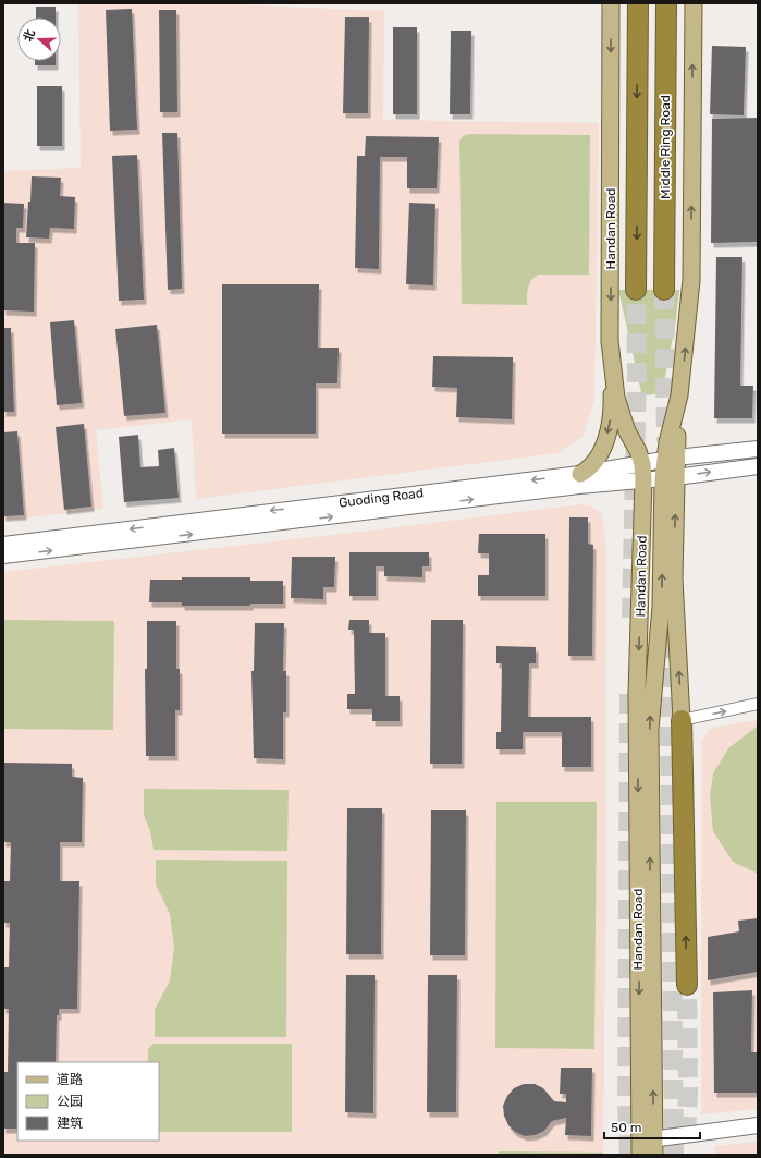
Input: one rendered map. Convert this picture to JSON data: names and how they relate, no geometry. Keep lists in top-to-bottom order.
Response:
{
  "streets": {
    "highway": ["Middle Ring Road"],
    "main road": ["Handan Road"],
    "street": ["Guoding Road"]
  },
  "crossings": [
    ["Handan Road", "Guoding Road"]
  ],
  "legend": ["道路", "公园", "建筑"],
  "scale_bar": "50 m",
  "north": "left"
}
